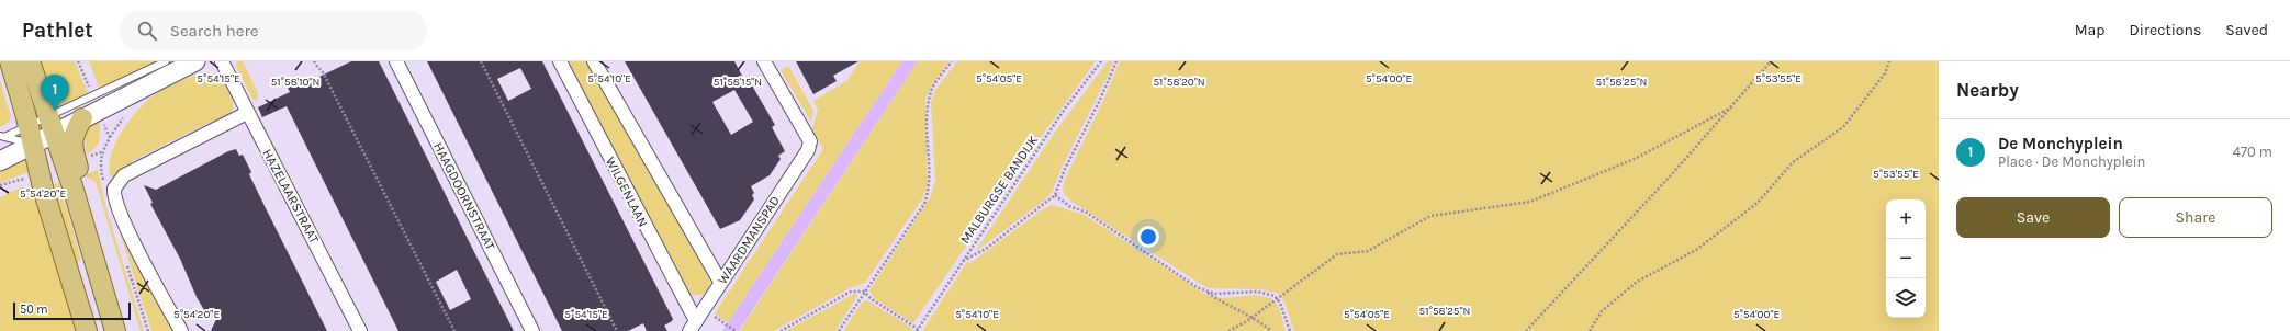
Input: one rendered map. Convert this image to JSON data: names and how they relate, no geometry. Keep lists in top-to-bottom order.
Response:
{
  "streets": {
    "street": [
      "WILGENLAAN",
      "HAZELAARSTRAAT",
      "HAAGDOORNSTRAAT",
      "WAARDMANSPAD"
    ],
    "path": ["MALBURGSE BANDIJK"]
  },
  "crossings": [
    ["WILGENLAAN", "WAARDMANSPAD"]
  ],
  "scale_bar": "50 m",
  "page": {
    "header": "Pathlet",
    "search": "Search here",
    "nav": ["Map", "Directions", "Saved"],
    "heading": "Nearby",
    "pins": "1",
    "list": [
      {
        "mark": "1",
        "name": "De Monchyplein",
        "note": "Place · De Monchyplein",
        "value": "470 m"
      }
    ],
    "buttons": ["Save", "Share"],
    "map_buttons": ["+", "−"],
    "scale": "50 m"
  },
  "coordinates": [
    "5°53'55\"E",
    "5°54'15\"E",
    "5°54'10\"E",
    "5°54'05\"E",
    "5°54'00\"E",
    "51°58'10\"N",
    "51°58'15\"N",
    "51°58'20\"N",
    "51°58'25\"N",
    "5°54'20\"E"
  ]
}
